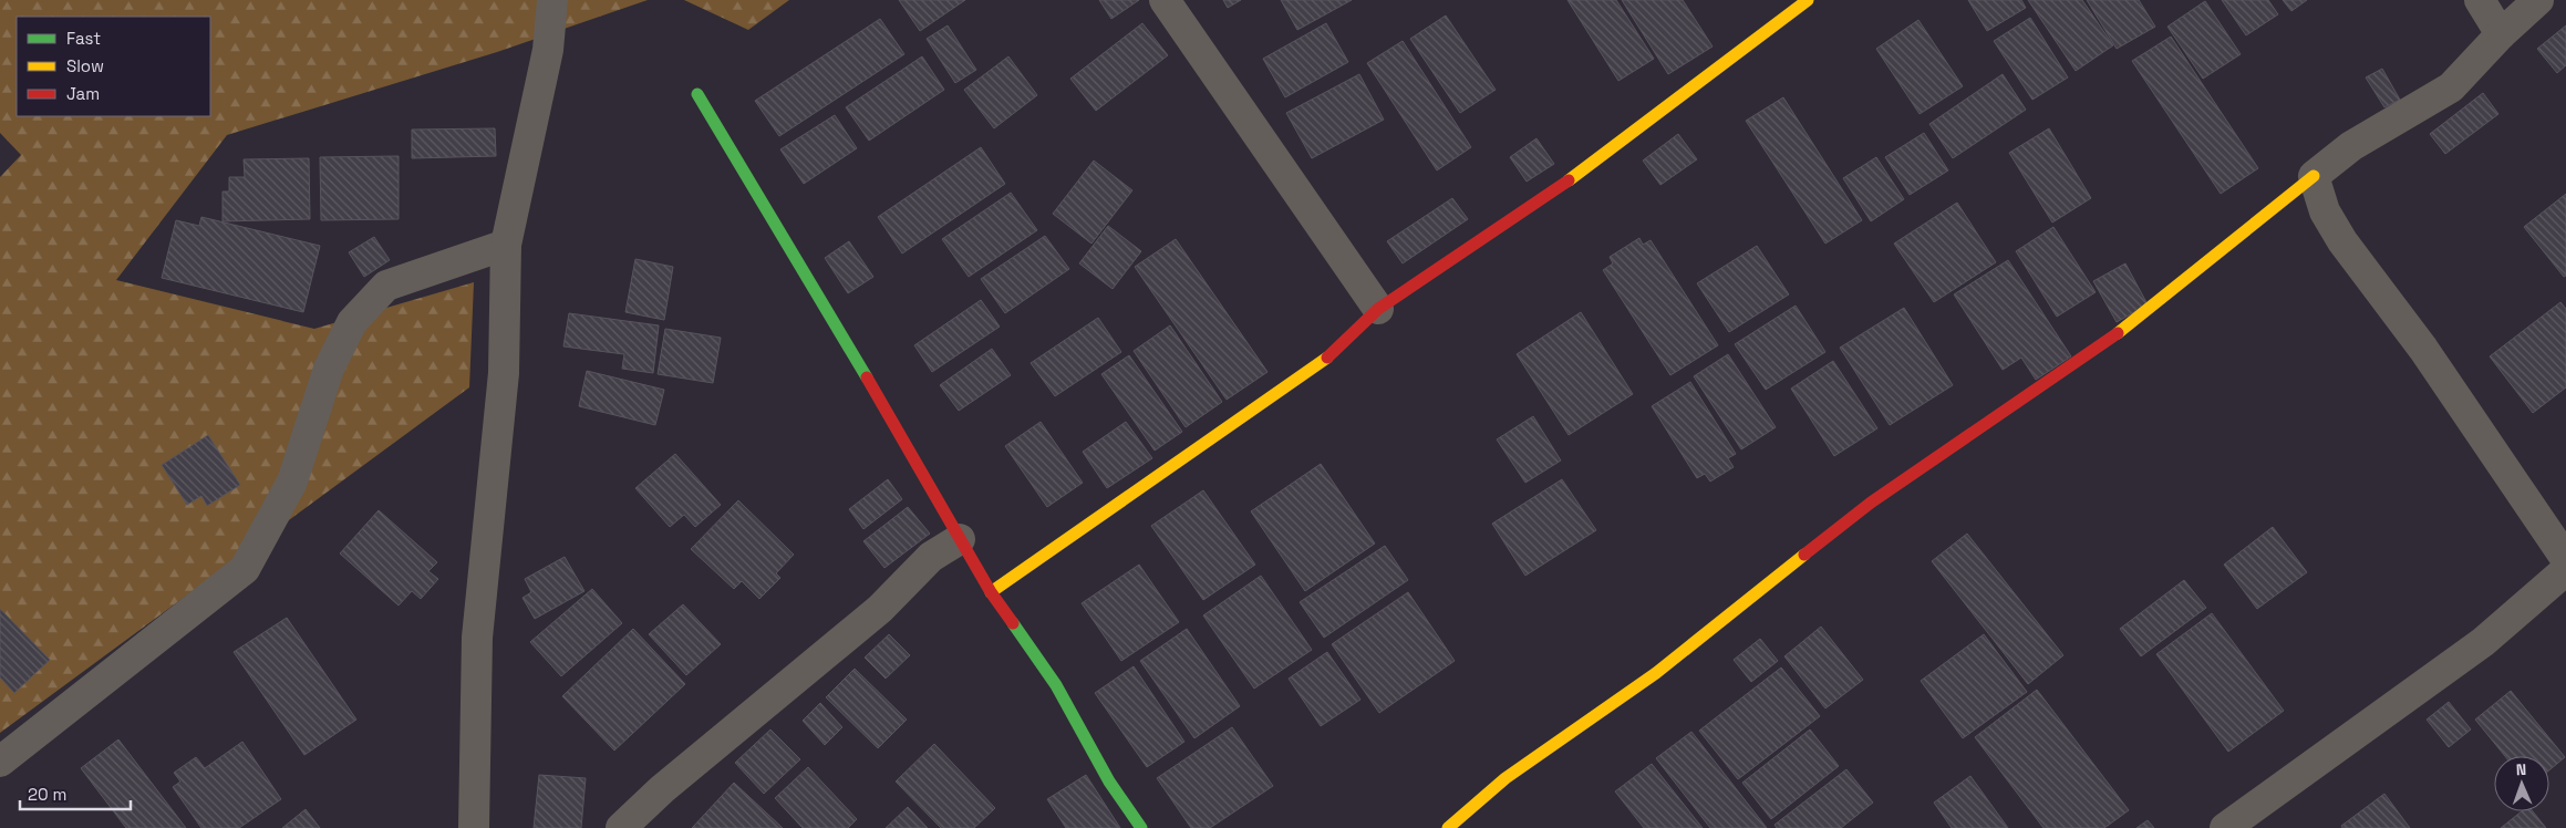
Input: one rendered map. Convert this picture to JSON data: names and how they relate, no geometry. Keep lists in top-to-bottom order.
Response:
{
  "legend": ["Fast", "Slow", "Jam"],
  "scale_bar": "20 m",
  "north": "top"
}
